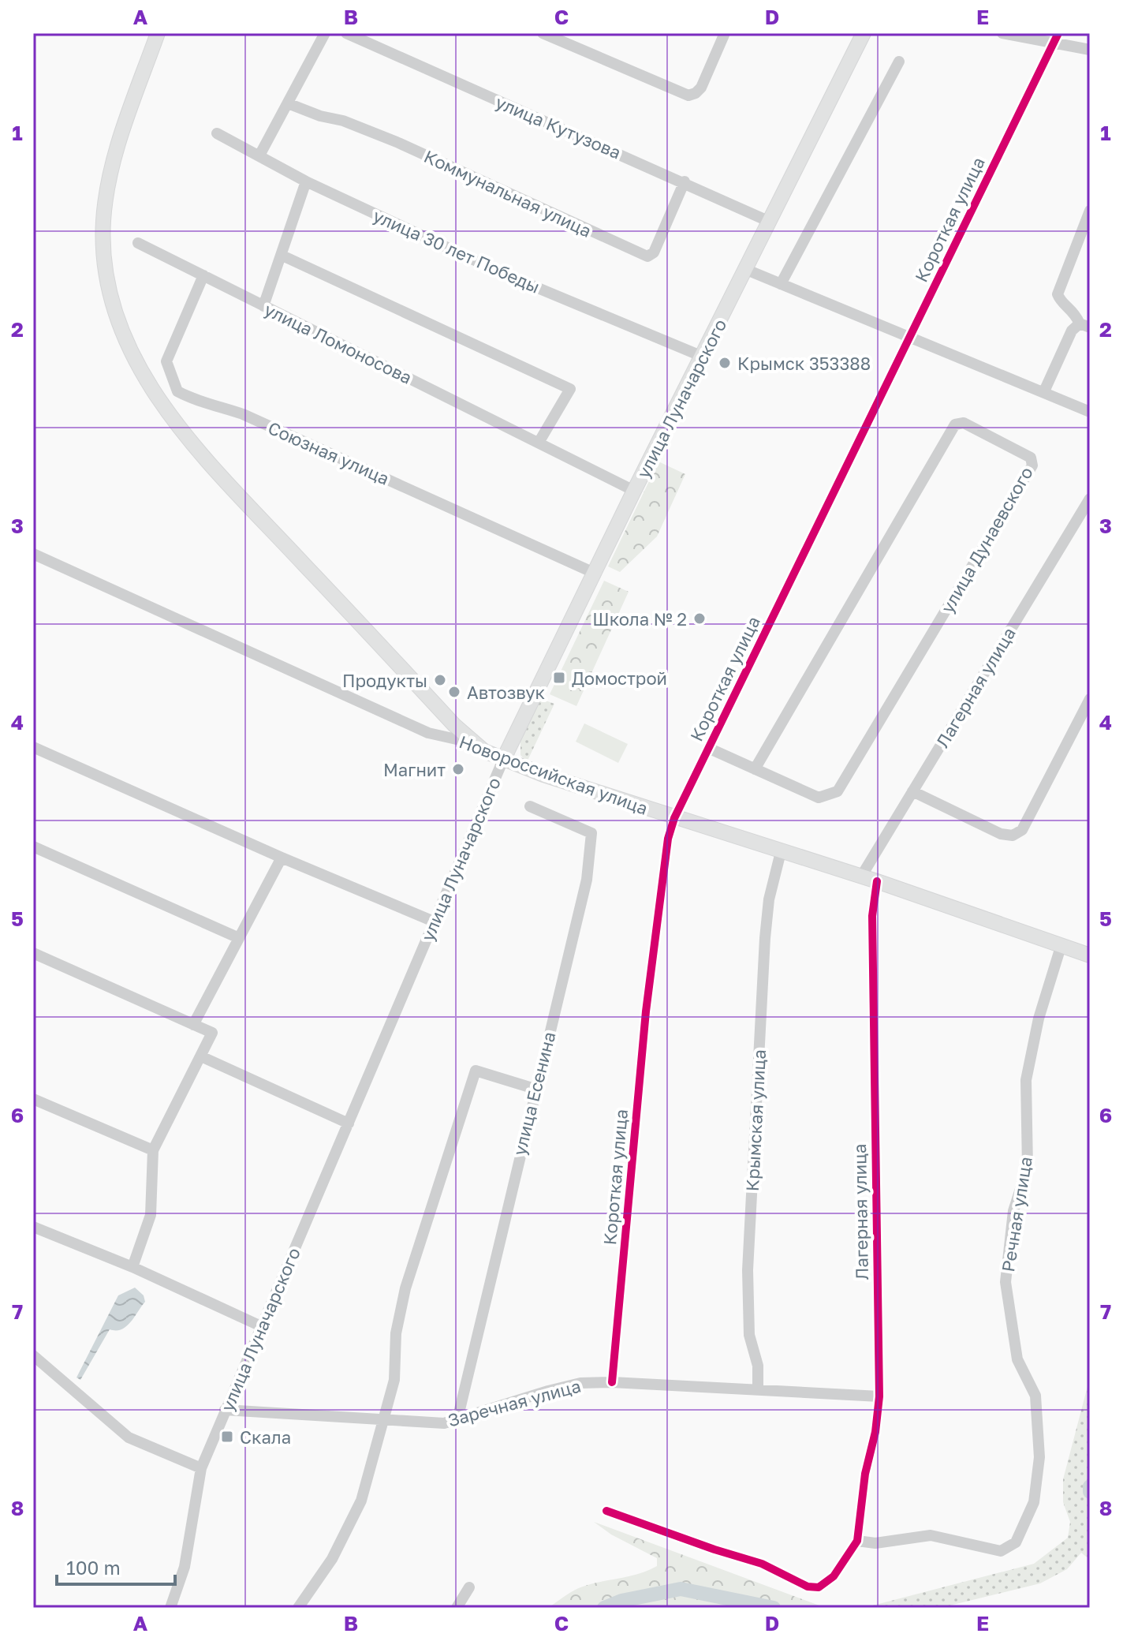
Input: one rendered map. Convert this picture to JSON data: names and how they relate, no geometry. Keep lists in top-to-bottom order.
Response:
{
  "streets": {
    "main road": ["улица Луначарского", "Новороссийская улица"],
    "street": [
      "улица Кутузова",
      "Коммунальная улица",
      "Короткая улица",
      "улица 30 лет Победы",
      "улица Ломоносова",
      "Союзная улица",
      "улица Дунаевского",
      "Лагерная улица",
      "улица Есенина",
      "Крымская улица",
      "Речная улица",
      "Заречная улица"
    ]
  },
  "crossings": [
    ["улица Кутузова", "Коммунальная улица"],
    ["улица Кутузова", "улица Луначарского"],
    ["Короткая улица", "Новороссийская улица"],
    ["Короткая улица", "Заречная улица"],
    ["улица 30 лет Победы", "улица Луначарского"],
    ["улица Ломоносова", "улица Луначарского"],
    ["улица Ломоносова", "Союзная улица"],
    ["улица Луначарского", "Союзная улица"],
    ["улица Луначарского", "Новороссийская улица"],
    ["улица Луначарского", "Заречная улица"],
    ["Лагерная улица", "Новороссийская улица"],
    ["Лагерная улица", "Речная улица"],
    ["Лагерная улица", "Заречная улица"],
    ["Новороссийская улица", "Крымская улица"],
    ["Новороссийская улица", "Речная улица"],
    ["улица Есенина", "Заречная улица"],
    ["Крымская улица", "Заречная улица"]
  ],
  "places": {
    "other": [
      "Крымск 353388",
      "Школа № 2",
      "Продукты",
      "Автозвук",
      "Магнит"
    ],
    "transit": ["Домострой", "Скала"]
  },
  "scale_bar": "100 m",
  "grid": {
    "columns": [
      "A",
      "B",
      "C",
      "D",
      "E"
    ],
    "rows": [
      "1",
      "2",
      "3",
      "4",
      "5",
      "6",
      "7",
      "8"
    ]
  }
}
